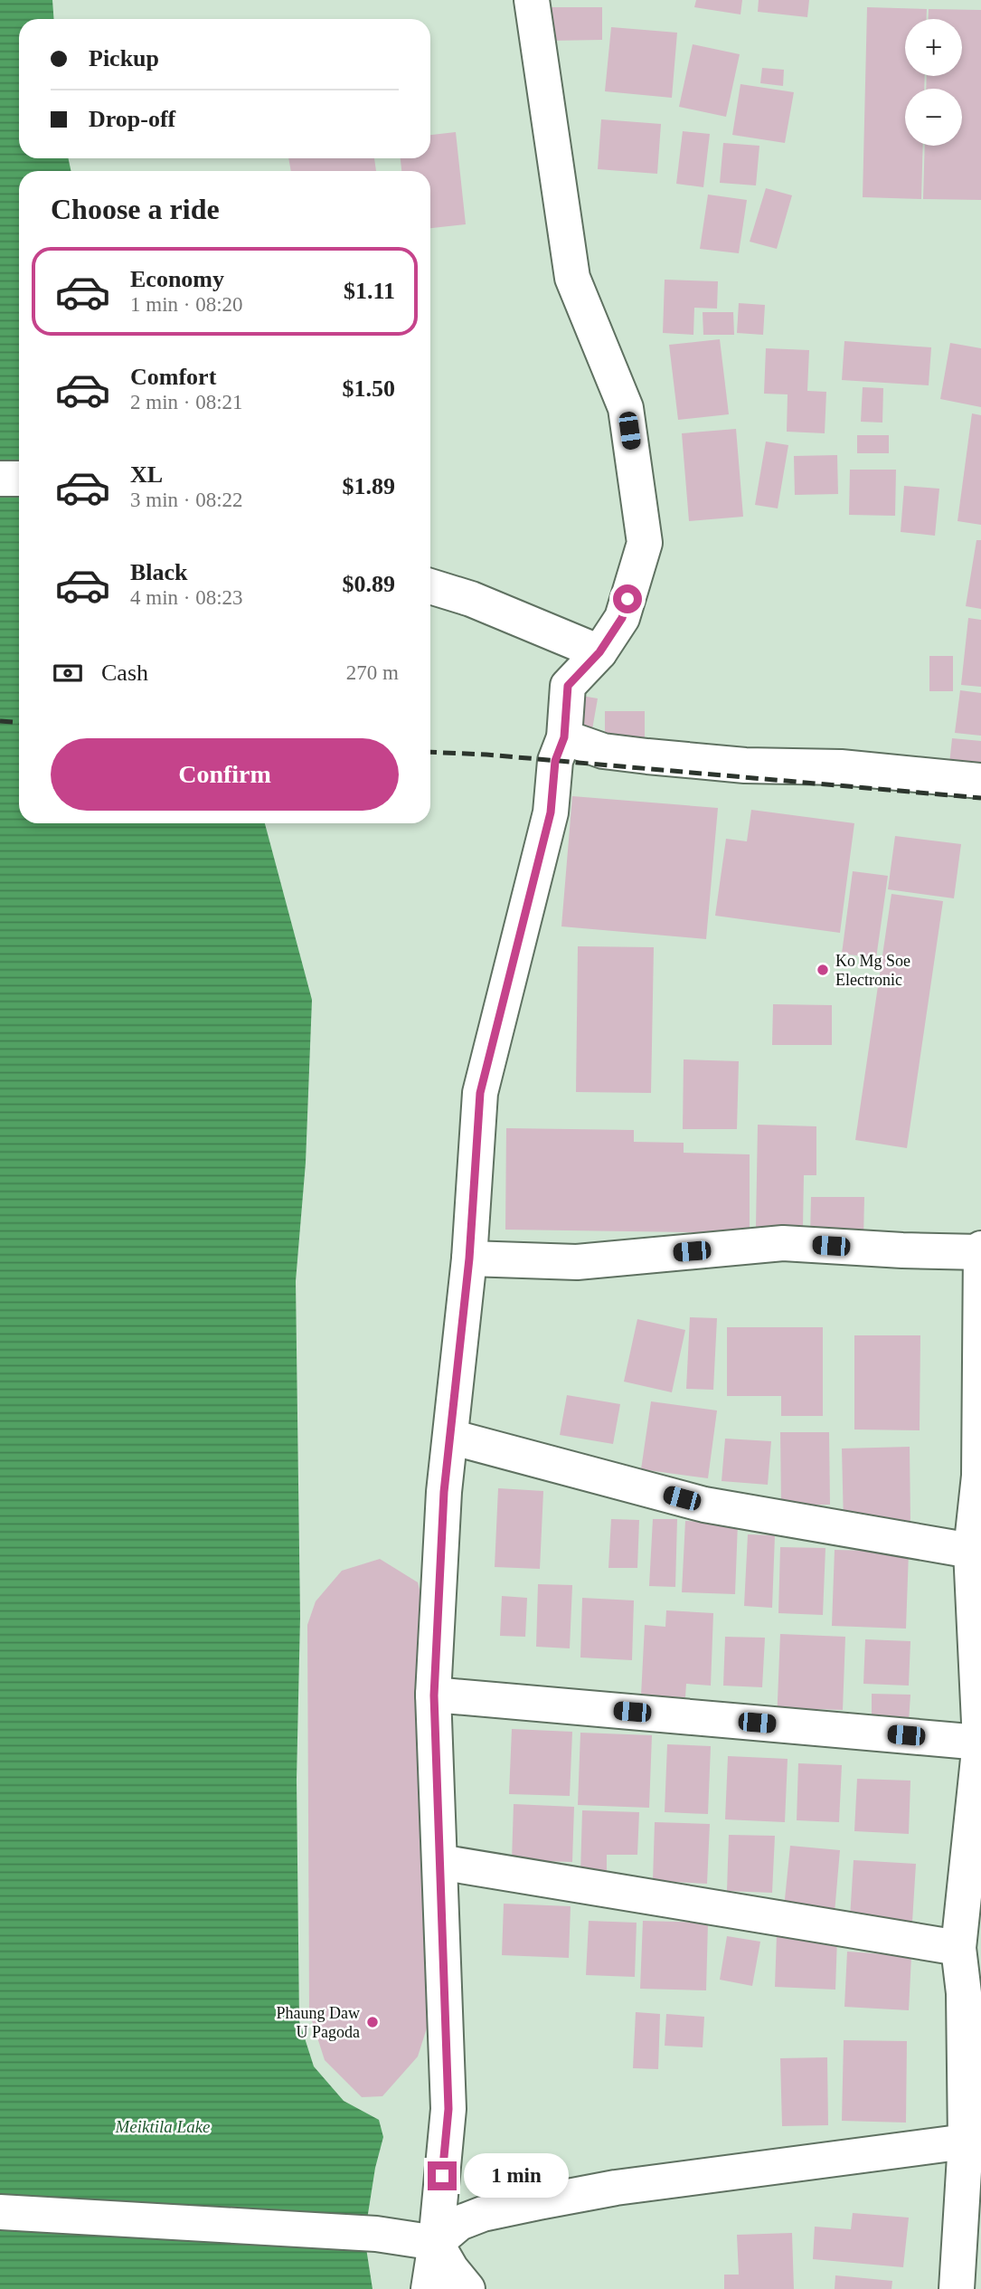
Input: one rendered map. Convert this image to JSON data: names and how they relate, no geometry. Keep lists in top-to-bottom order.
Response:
{
  "water": ["Meiktila Lake"],
  "places": ["Ko Mg Soe Electronic", "Phaung Daw U Pagoda"],
  "page": {
    "map_buttons": ["+", "−"],
    "banner": ["Pickup", "Drop-off"],
    "heading": "Choose a ride",
    "list": [
      {
        "name": "Economy",
        "note": "1 min · 08:20",
        "value": "$1.11"
      },
      {
        "name": "Comfort",
        "note": "2 min · 08:21",
        "value": "$1.50"
      },
      {
        "name": "XL",
        "note": "3 min · 08:22",
        "value": "$1.89"
      },
      {
        "name": "Black",
        "note": "4 min · 08:23",
        "value": "$0.89"
      }
    ],
    "pay": ["Cash", "270 m"],
    "buttons": "Confirm",
    "bubble": "1 min"
  }
}
